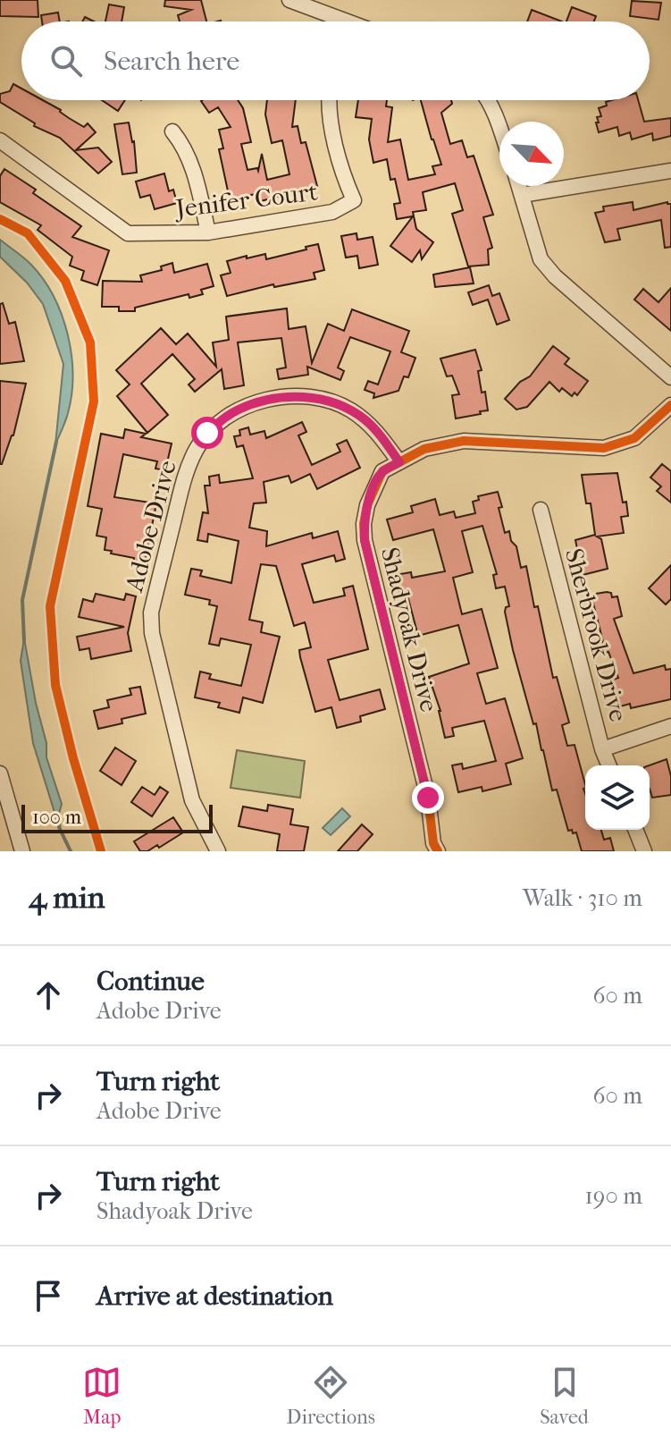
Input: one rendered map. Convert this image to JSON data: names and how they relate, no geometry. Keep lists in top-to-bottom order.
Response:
{
  "streets": {
    "street": [
      "Jenifer Court",
      "Adobe Drive",
      "Shadyoak Drive",
      "Sherbrook Drive"
    ]
  },
  "crossings": [
    ["Adobe Drive", "Shadyoak Drive"]
  ],
  "scale_bar": "100 m",
  "north": "bottom right",
  "page": {
    "search": "Search here",
    "scale": "100 m",
    "heading": ["4 min", "Walk · 310 m"],
    "list": [
      ["Continue", "Adobe Drive", "60 m"],
      ["Turn right", "Adobe Drive", "60 m"],
      ["Turn right", "Shadyoak Drive", "190 m"],
      "Arrive at destination"
    ],
    "nav": ["Map", "Directions", "Saved"]
  }
}
